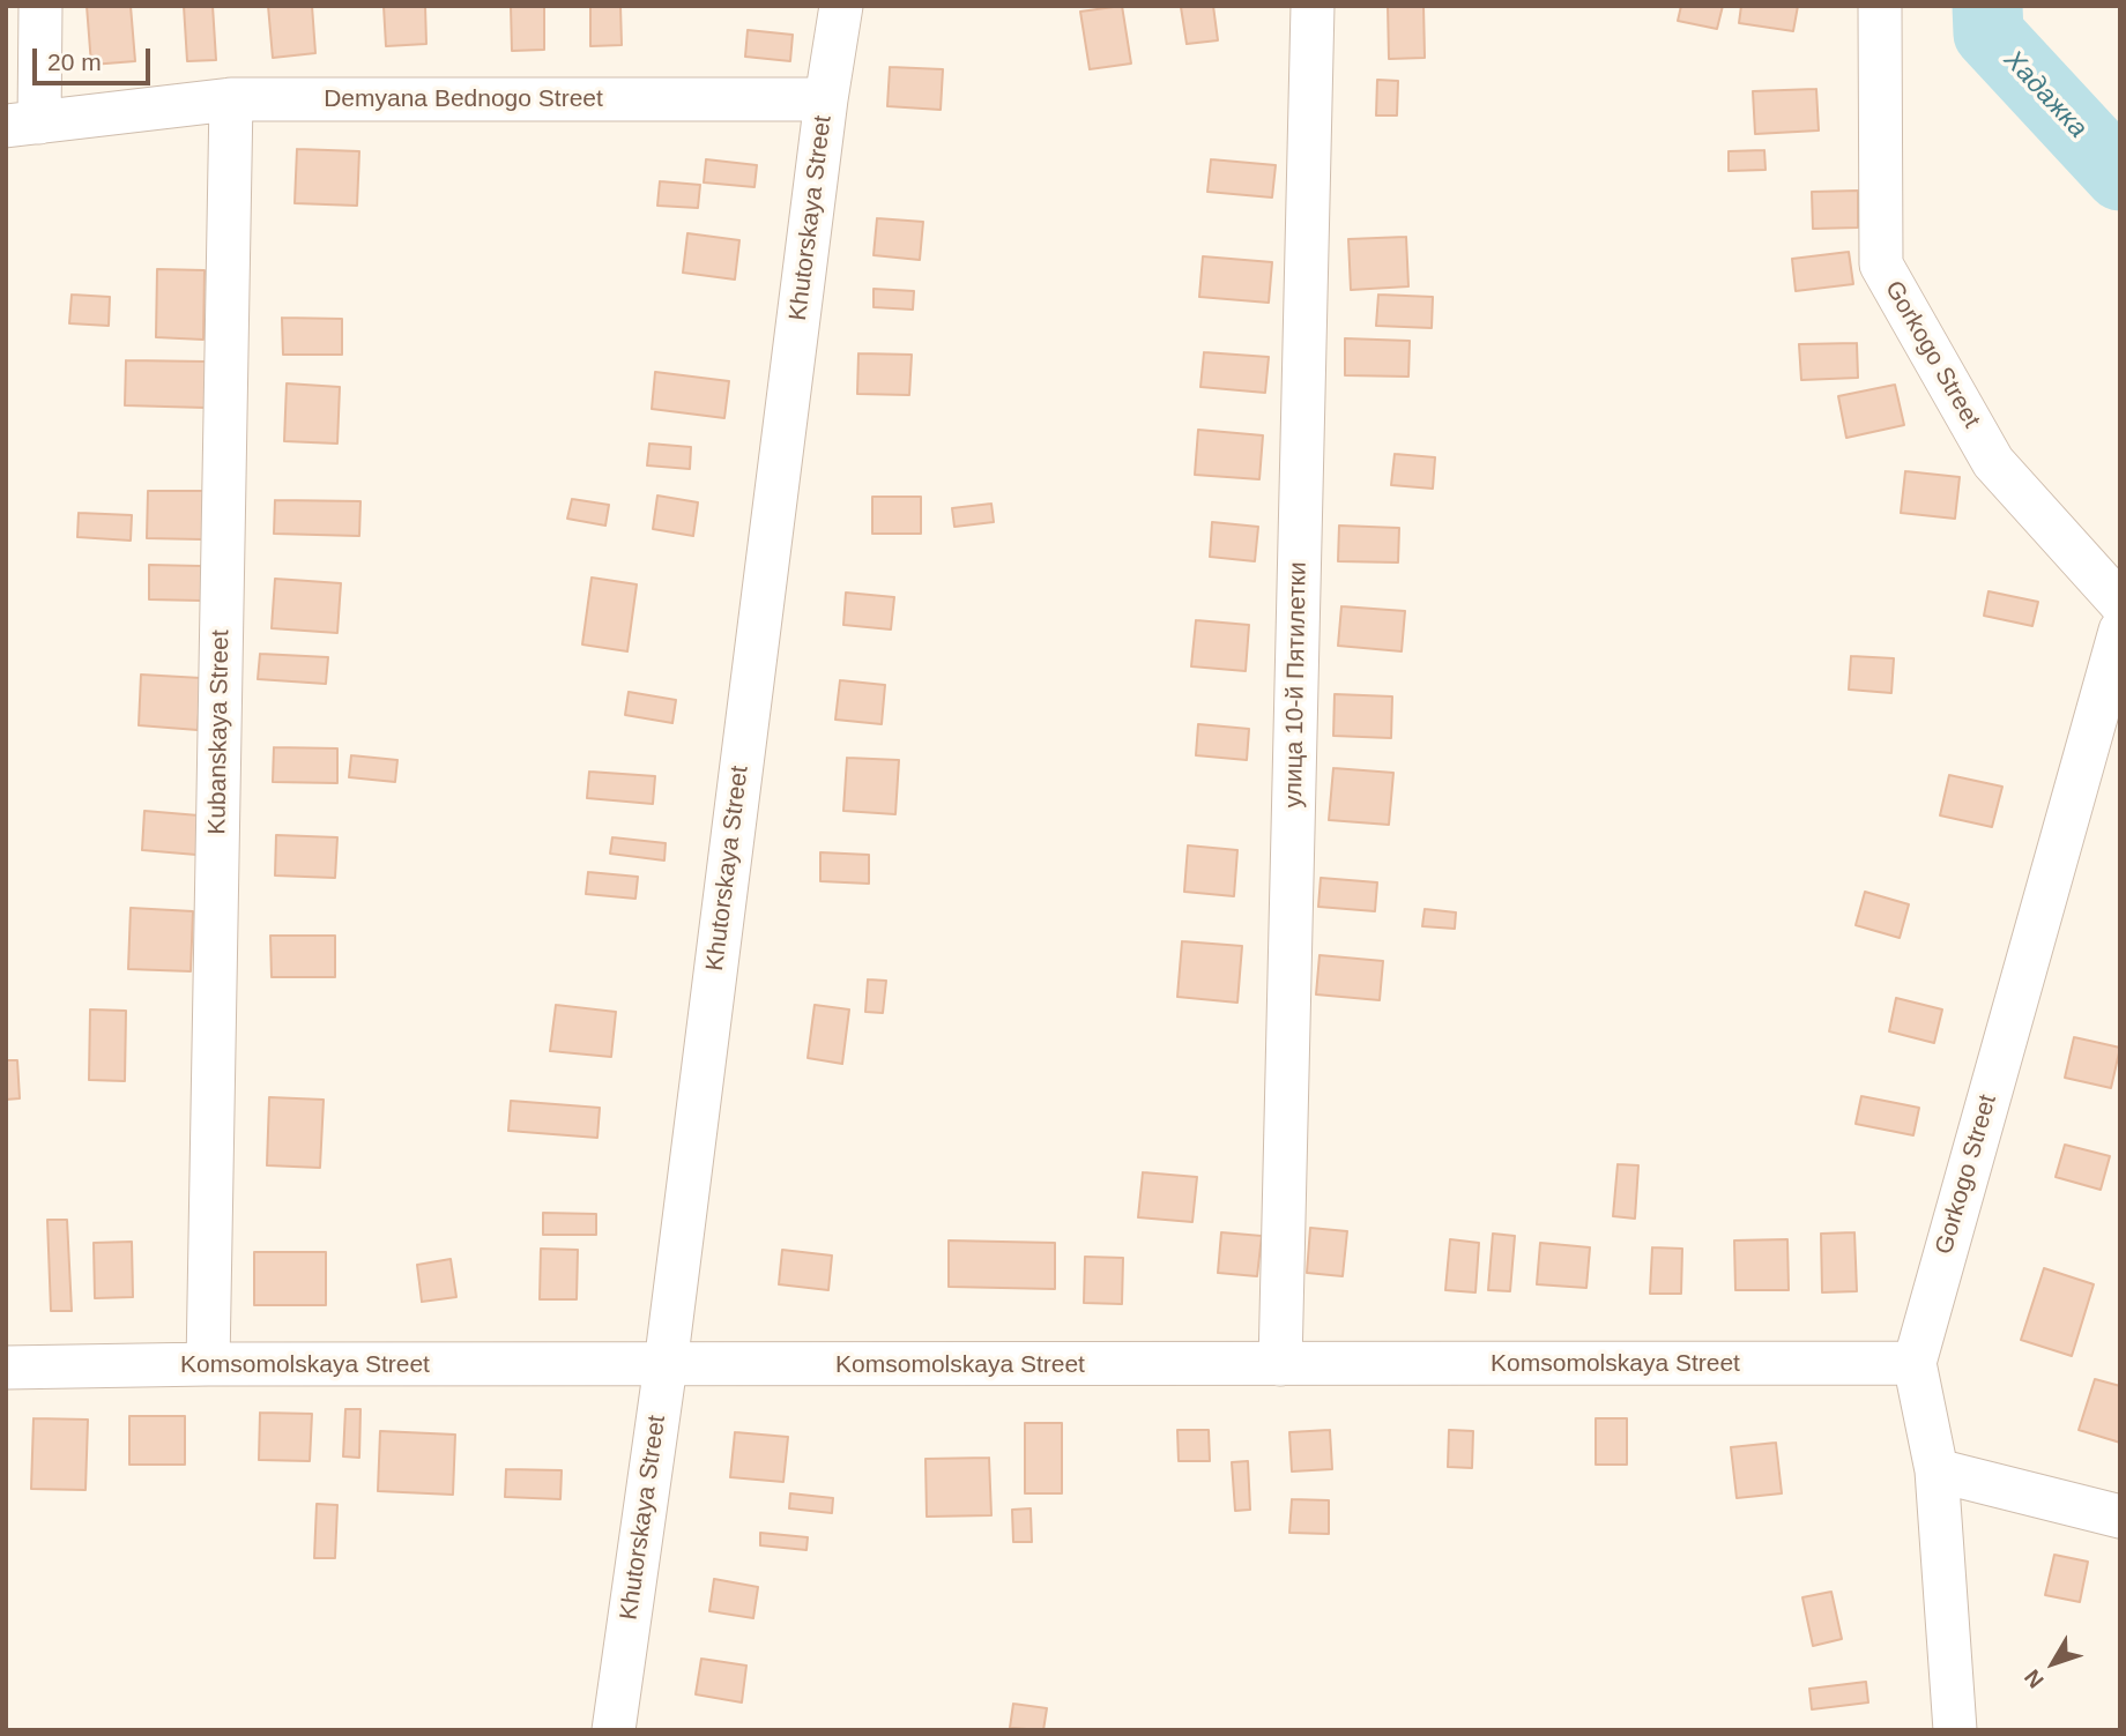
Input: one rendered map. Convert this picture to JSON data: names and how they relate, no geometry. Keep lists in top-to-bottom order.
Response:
{
  "streets": {
    "street": [
      "Demyana Bednogo Street",
      "Khutorskaya Street",
      "Gorkogo Street",
      "улица 10-й Пятилетки",
      "Kubanskaya Street",
      "Komsomolskaya Street"
    ]
  },
  "crossings": [
    ["Demyana Bednogo Street", "Khutorskaya Street"],
    ["Demyana Bednogo Street", "Kubanskaya Street"],
    ["Khutorskaya Street", "Komsomolskaya Street"],
    ["Gorkogo Street", "Komsomolskaya Street"],
    ["улица 10-й Пятилетки", "Komsomolskaya Street"],
    ["Kubanskaya Street", "Komsomolskaya Street"]
  ],
  "water": ["Хадажка"],
  "scale_bar": "20 m",
  "north": "bottom left"
}
